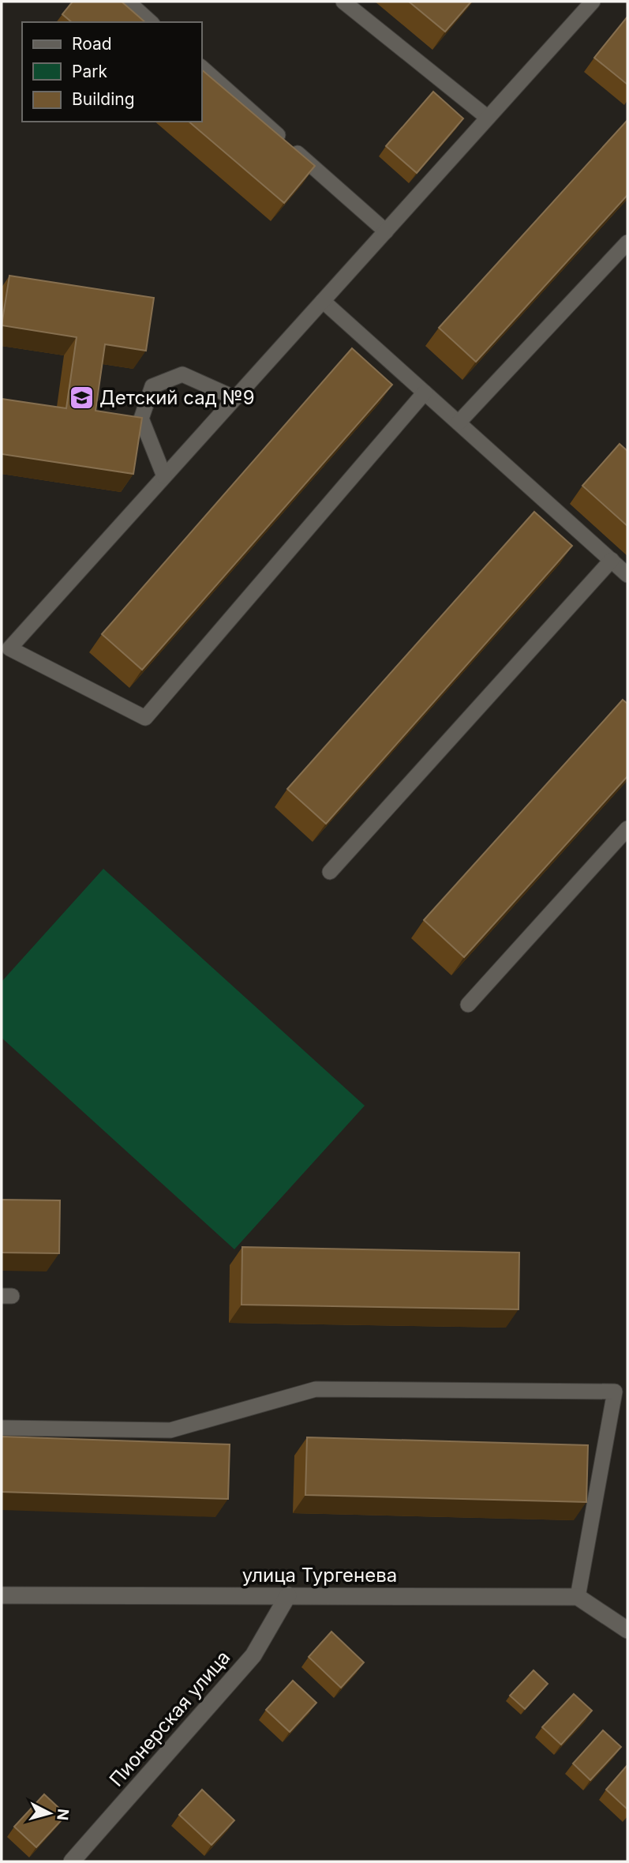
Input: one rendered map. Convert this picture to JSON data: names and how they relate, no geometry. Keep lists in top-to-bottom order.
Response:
{
  "streets": {
    "street": ["улица Тургенева", "Пионерская улица"]
  },
  "crossings": [
    ["улица Тургенева", "Пионерская улица"]
  ],
  "places": {
    "school or university": ["Детский сад №9"]
  },
  "legend": ["Road", "Park", "Building"],
  "north": "right"
}
